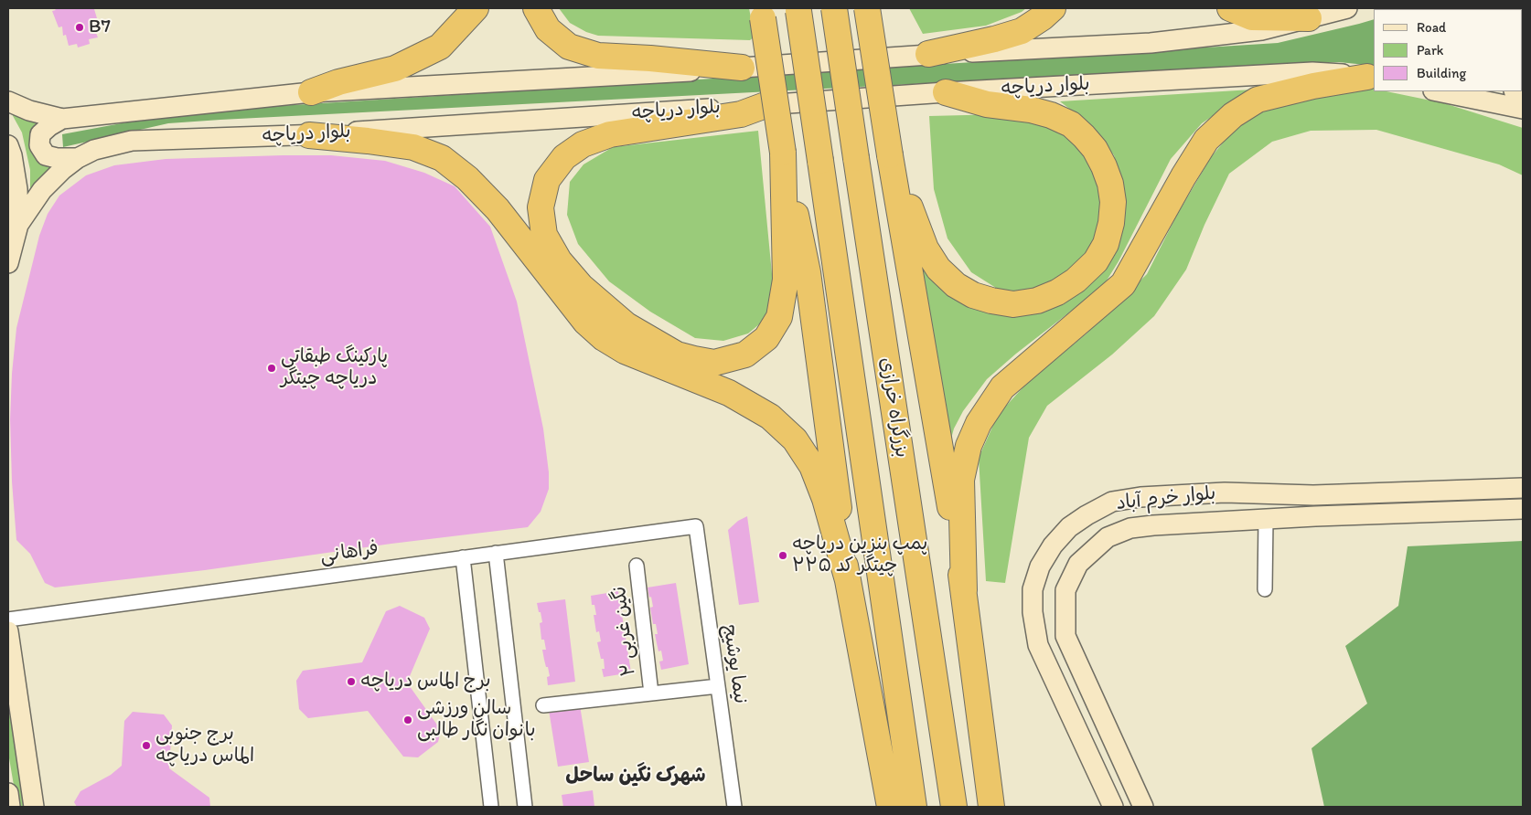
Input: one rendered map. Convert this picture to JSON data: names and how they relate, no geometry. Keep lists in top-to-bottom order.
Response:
{
  "streets": {
    "highway": ["بزرگراه خرازی"],
    "main road": ["بلوار دریاچه", "بلوار خرم آباد"],
    "street": ["فراهانی", "نگین غربی ۲", "نیما یوشیج"]
  },
  "crossings": [
    ["فراهانی", "نیما یوشیج"]
  ],
  "districts": ["شهرک نگین ساحل"],
  "places": [
    "B7",
    "پارکینگ طبقاتی دریاچه چیتگر",
    "پمپ بنزین دریاچه چیتگر کد ۲۲۵",
    "برج الماس دریاچه",
    "سالن ورزشی بانوان نگار طالبی",
    "برج جنوبی الماس دریاچه"
  ],
  "legend": ["Road", "Park", "Building"]
}
